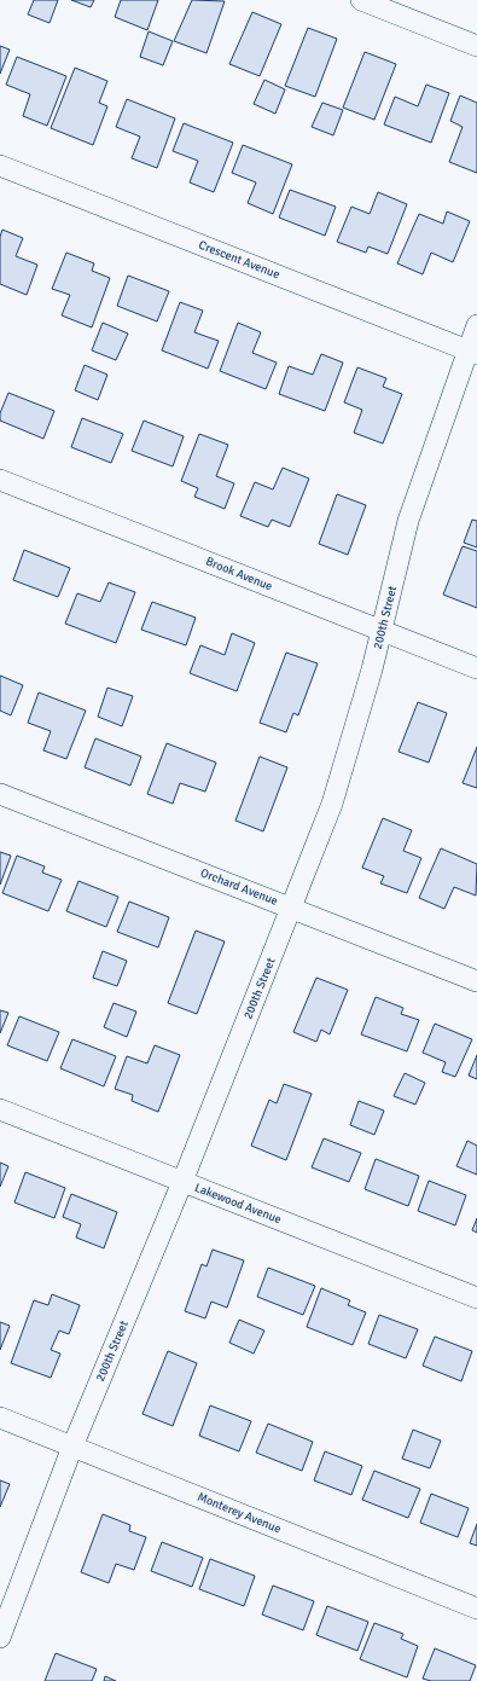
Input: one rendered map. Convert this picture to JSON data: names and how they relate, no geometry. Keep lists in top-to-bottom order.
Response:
{
  "streets": {
    "street": [
      "Crescent Avenue",
      "Brook Avenue",
      "200th Street",
      "Orchard Avenue",
      "Lakewood Avenue",
      "Monterey Avenue"
    ]
  },
  "crossings": [
    ["Crescent Avenue", "200th Street"],
    ["Brook Avenue", "200th Street"],
    ["200th Street", "Orchard Avenue"],
    ["200th Street", "Lakewood Avenue"],
    ["200th Street", "Monterey Avenue"]
  ]
}
